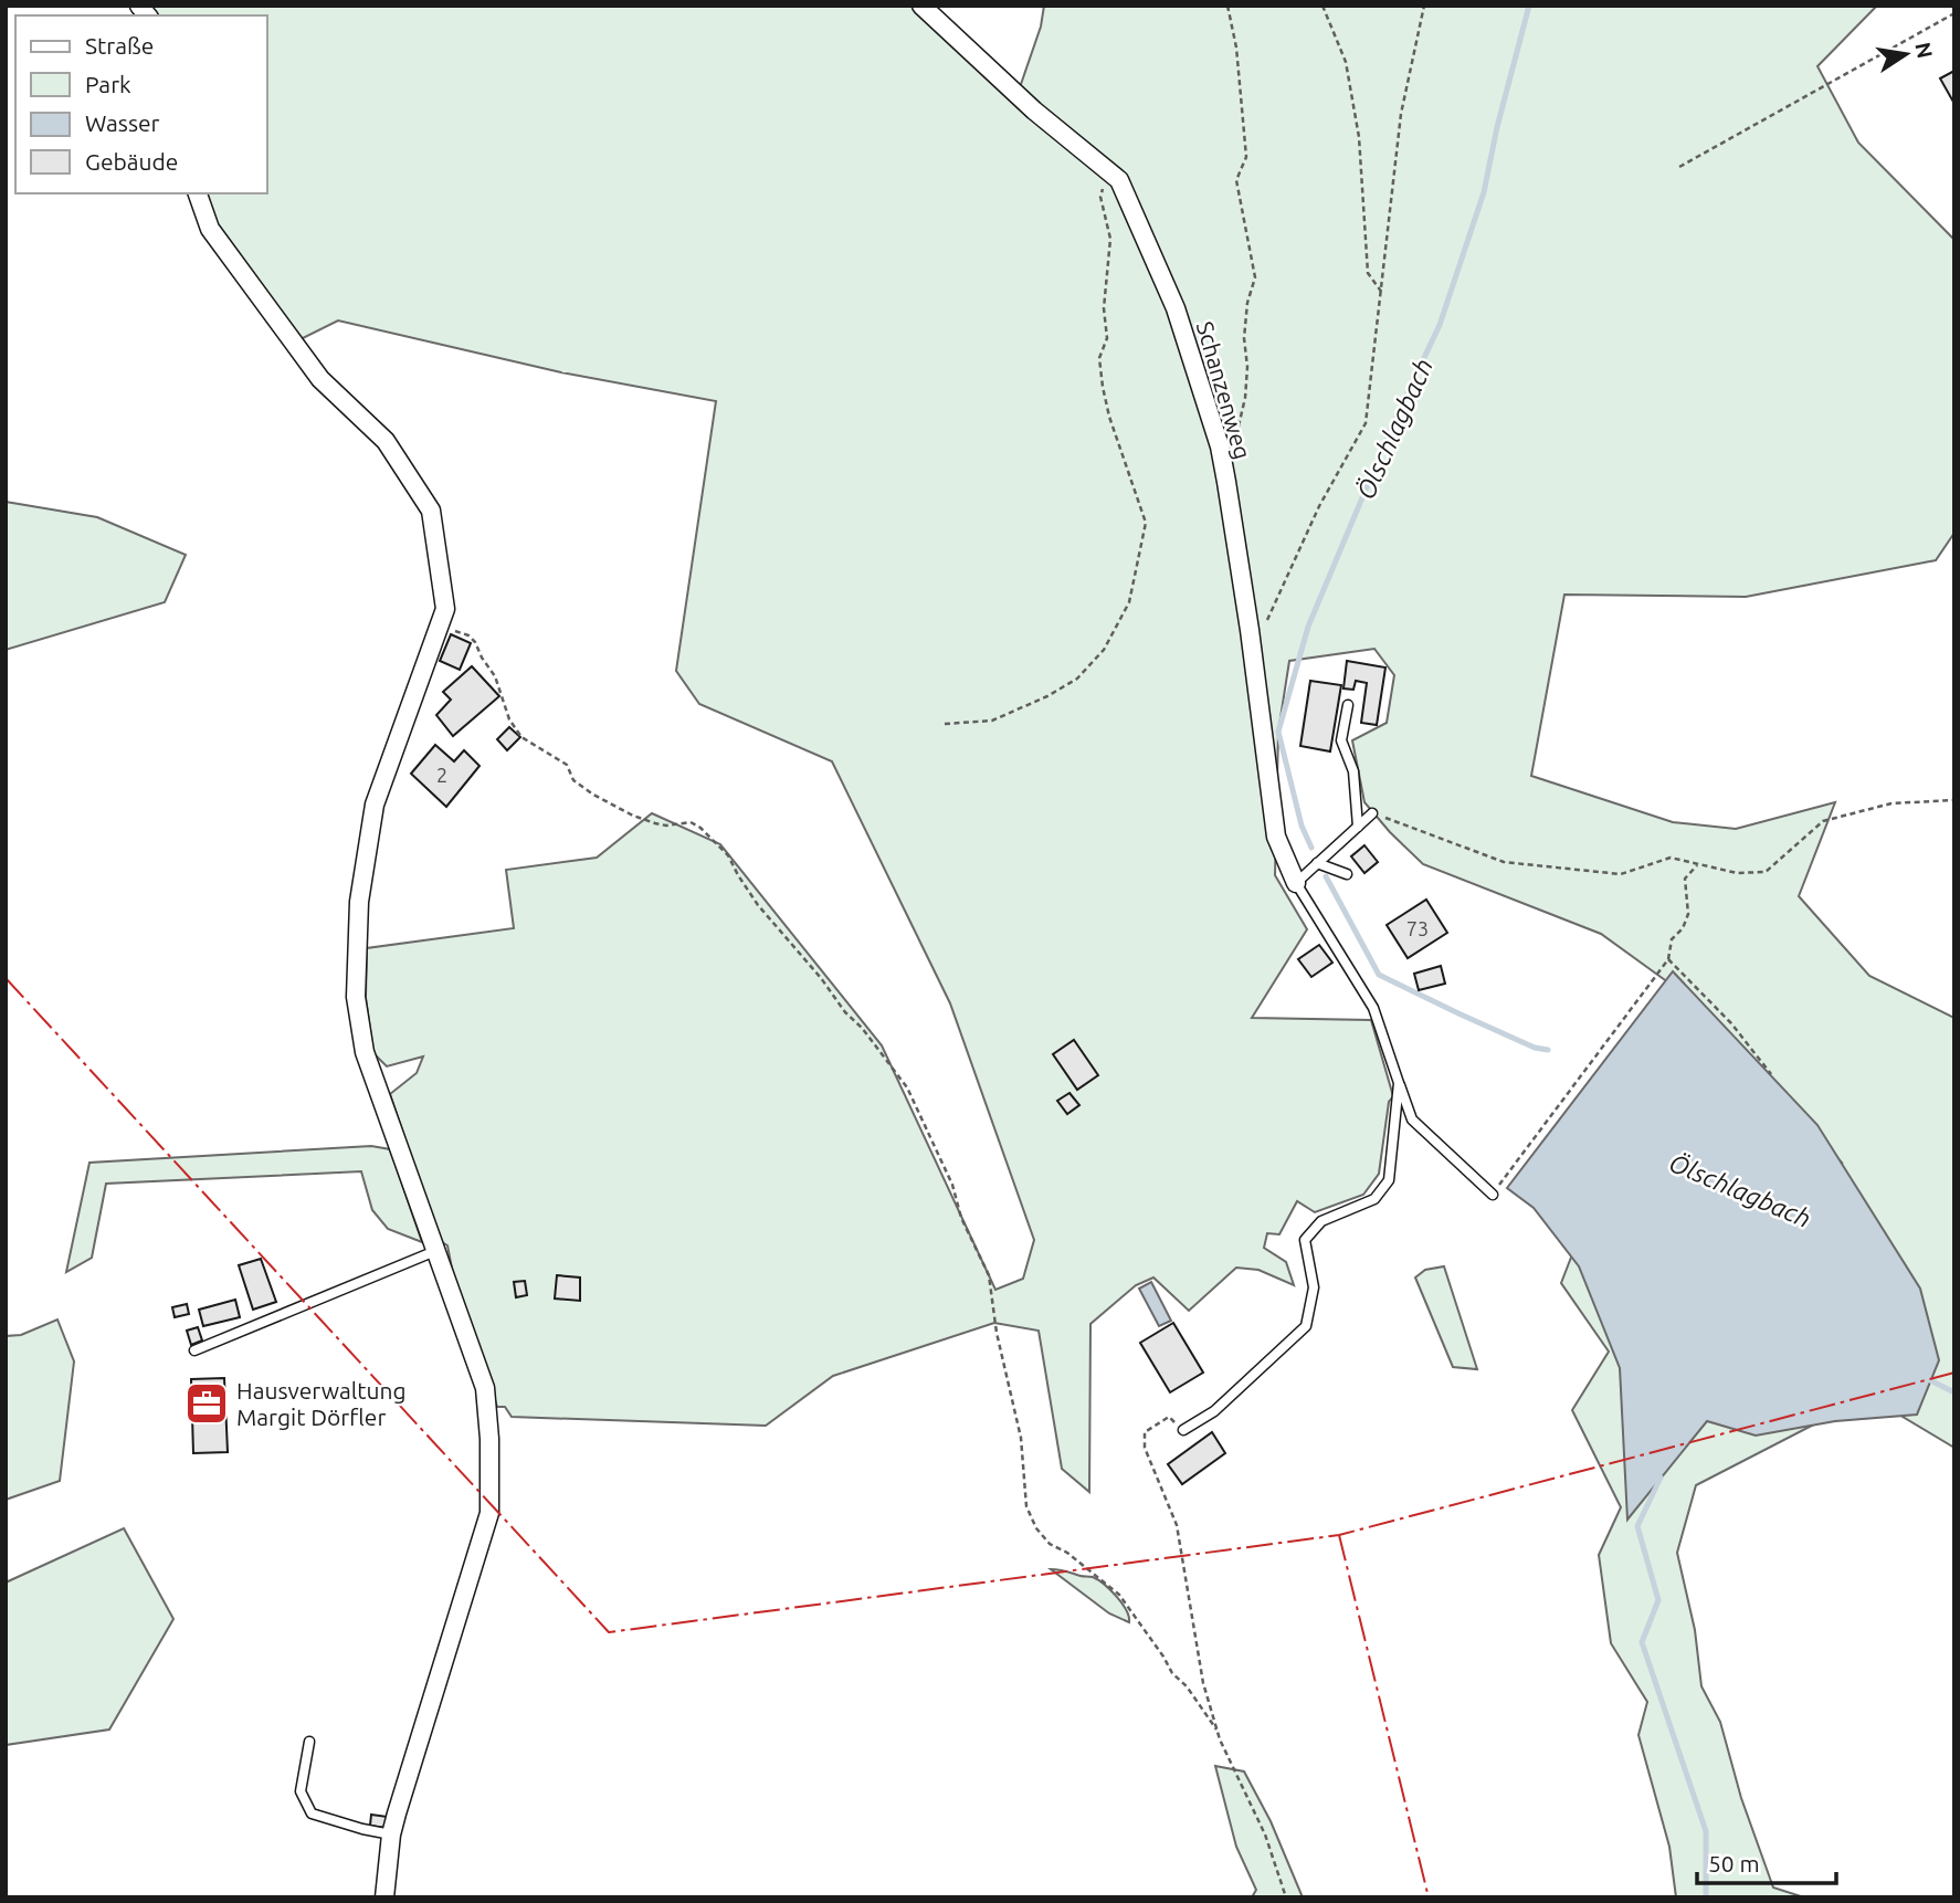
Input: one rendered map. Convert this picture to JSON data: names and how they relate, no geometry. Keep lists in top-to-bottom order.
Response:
{
  "streets": {
    "street": ["Schanzenweg"]
  },
  "water": ["Ölschlagbach"],
  "places": {
    "office": ["Hausverwaltung Margit Dörfler"]
  },
  "house_numbers": ["2", "73"],
  "legend": [
    "Straße",
    "Park",
    "Wasser",
    "Gebäude"
  ],
  "scale_bar": "50 m",
  "north": "right"
}
